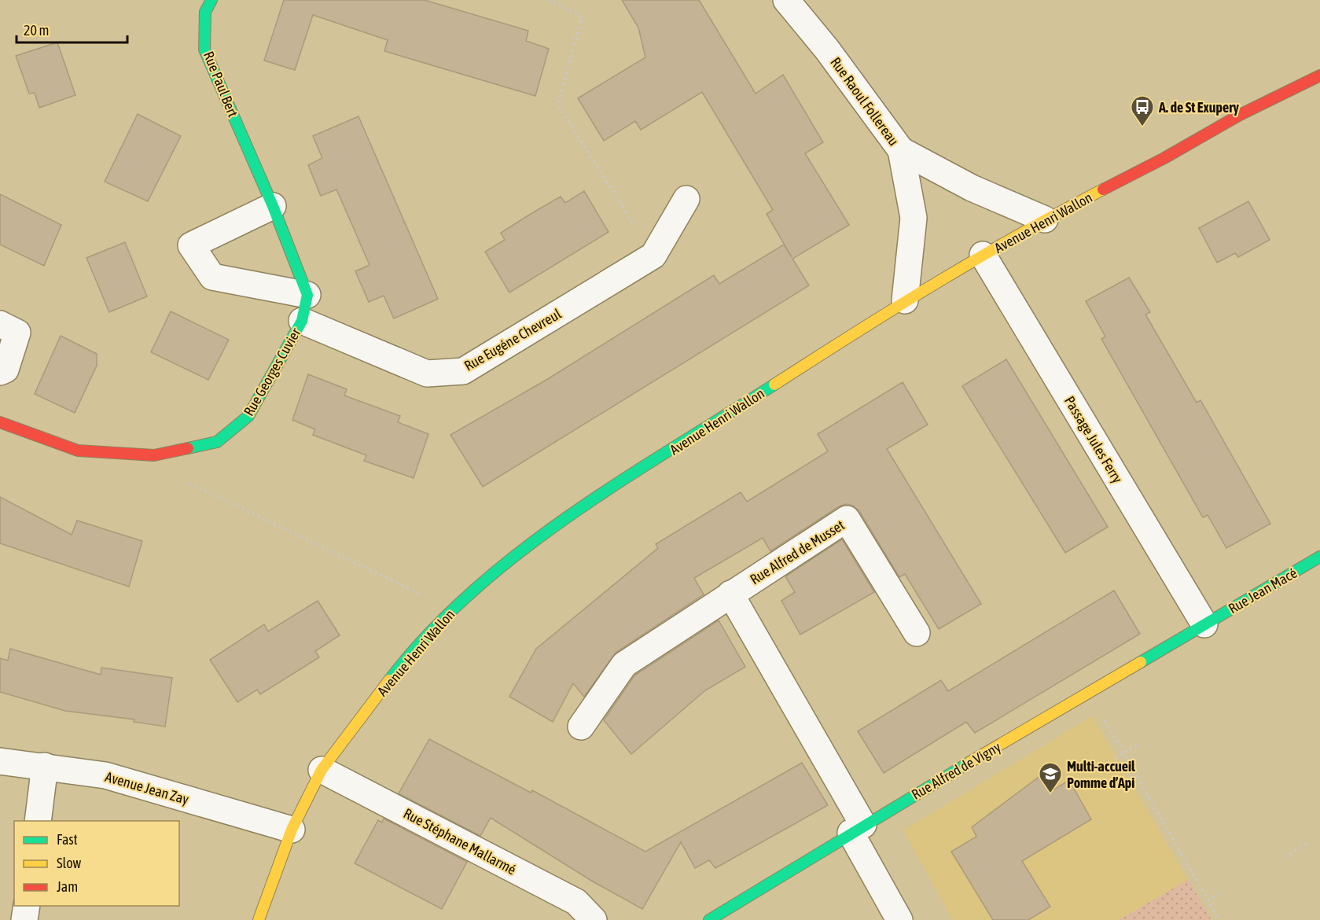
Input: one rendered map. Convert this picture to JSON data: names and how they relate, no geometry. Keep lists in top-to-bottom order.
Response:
{
  "streets": {
    "street": [
      "Rue Paul Bert",
      "Rue Raoul Follereau",
      "Avenue Henri Wallon",
      "Rue Eugéne Chevreul",
      "Rue Georges Cuvier",
      "Passage Jules Ferry",
      "Rue Alfred de Musset",
      "Rue Jean Macé",
      "Rue Alfred de Vigny",
      "Avenue Jean Zay",
      "Rue Stéphane Mallarmé"
    ]
  },
  "crossings": [
    ["Rue Paul Bert", "Rue Georges Cuvier"],
    ["Rue Raoul Follereau", "Avenue Henri Wallon"],
    ["Avenue Henri Wallon", "Passage Jules Ferry"],
    ["Avenue Henri Wallon", "Avenue Jean Zay"],
    ["Avenue Henri Wallon", "Rue Stéphane Mallarmé"],
    ["Rue Eugéne Chevreul", "Rue Georges Cuvier"],
    ["Passage Jules Ferry", "Rue Jean Macé"],
    ["Passage Jules Ferry", "Rue Alfred de Vigny"],
    ["Rue Jean Macé", "Rue Alfred de Vigny"]
  ],
  "places": {
    "bus stop": ["A. de St Exupery"],
    "school or university": ["Multi-accueil Pomme d’Api"]
  },
  "legend": ["Fast", "Slow", "Jam"],
  "scale_bar": "20 m"
}
